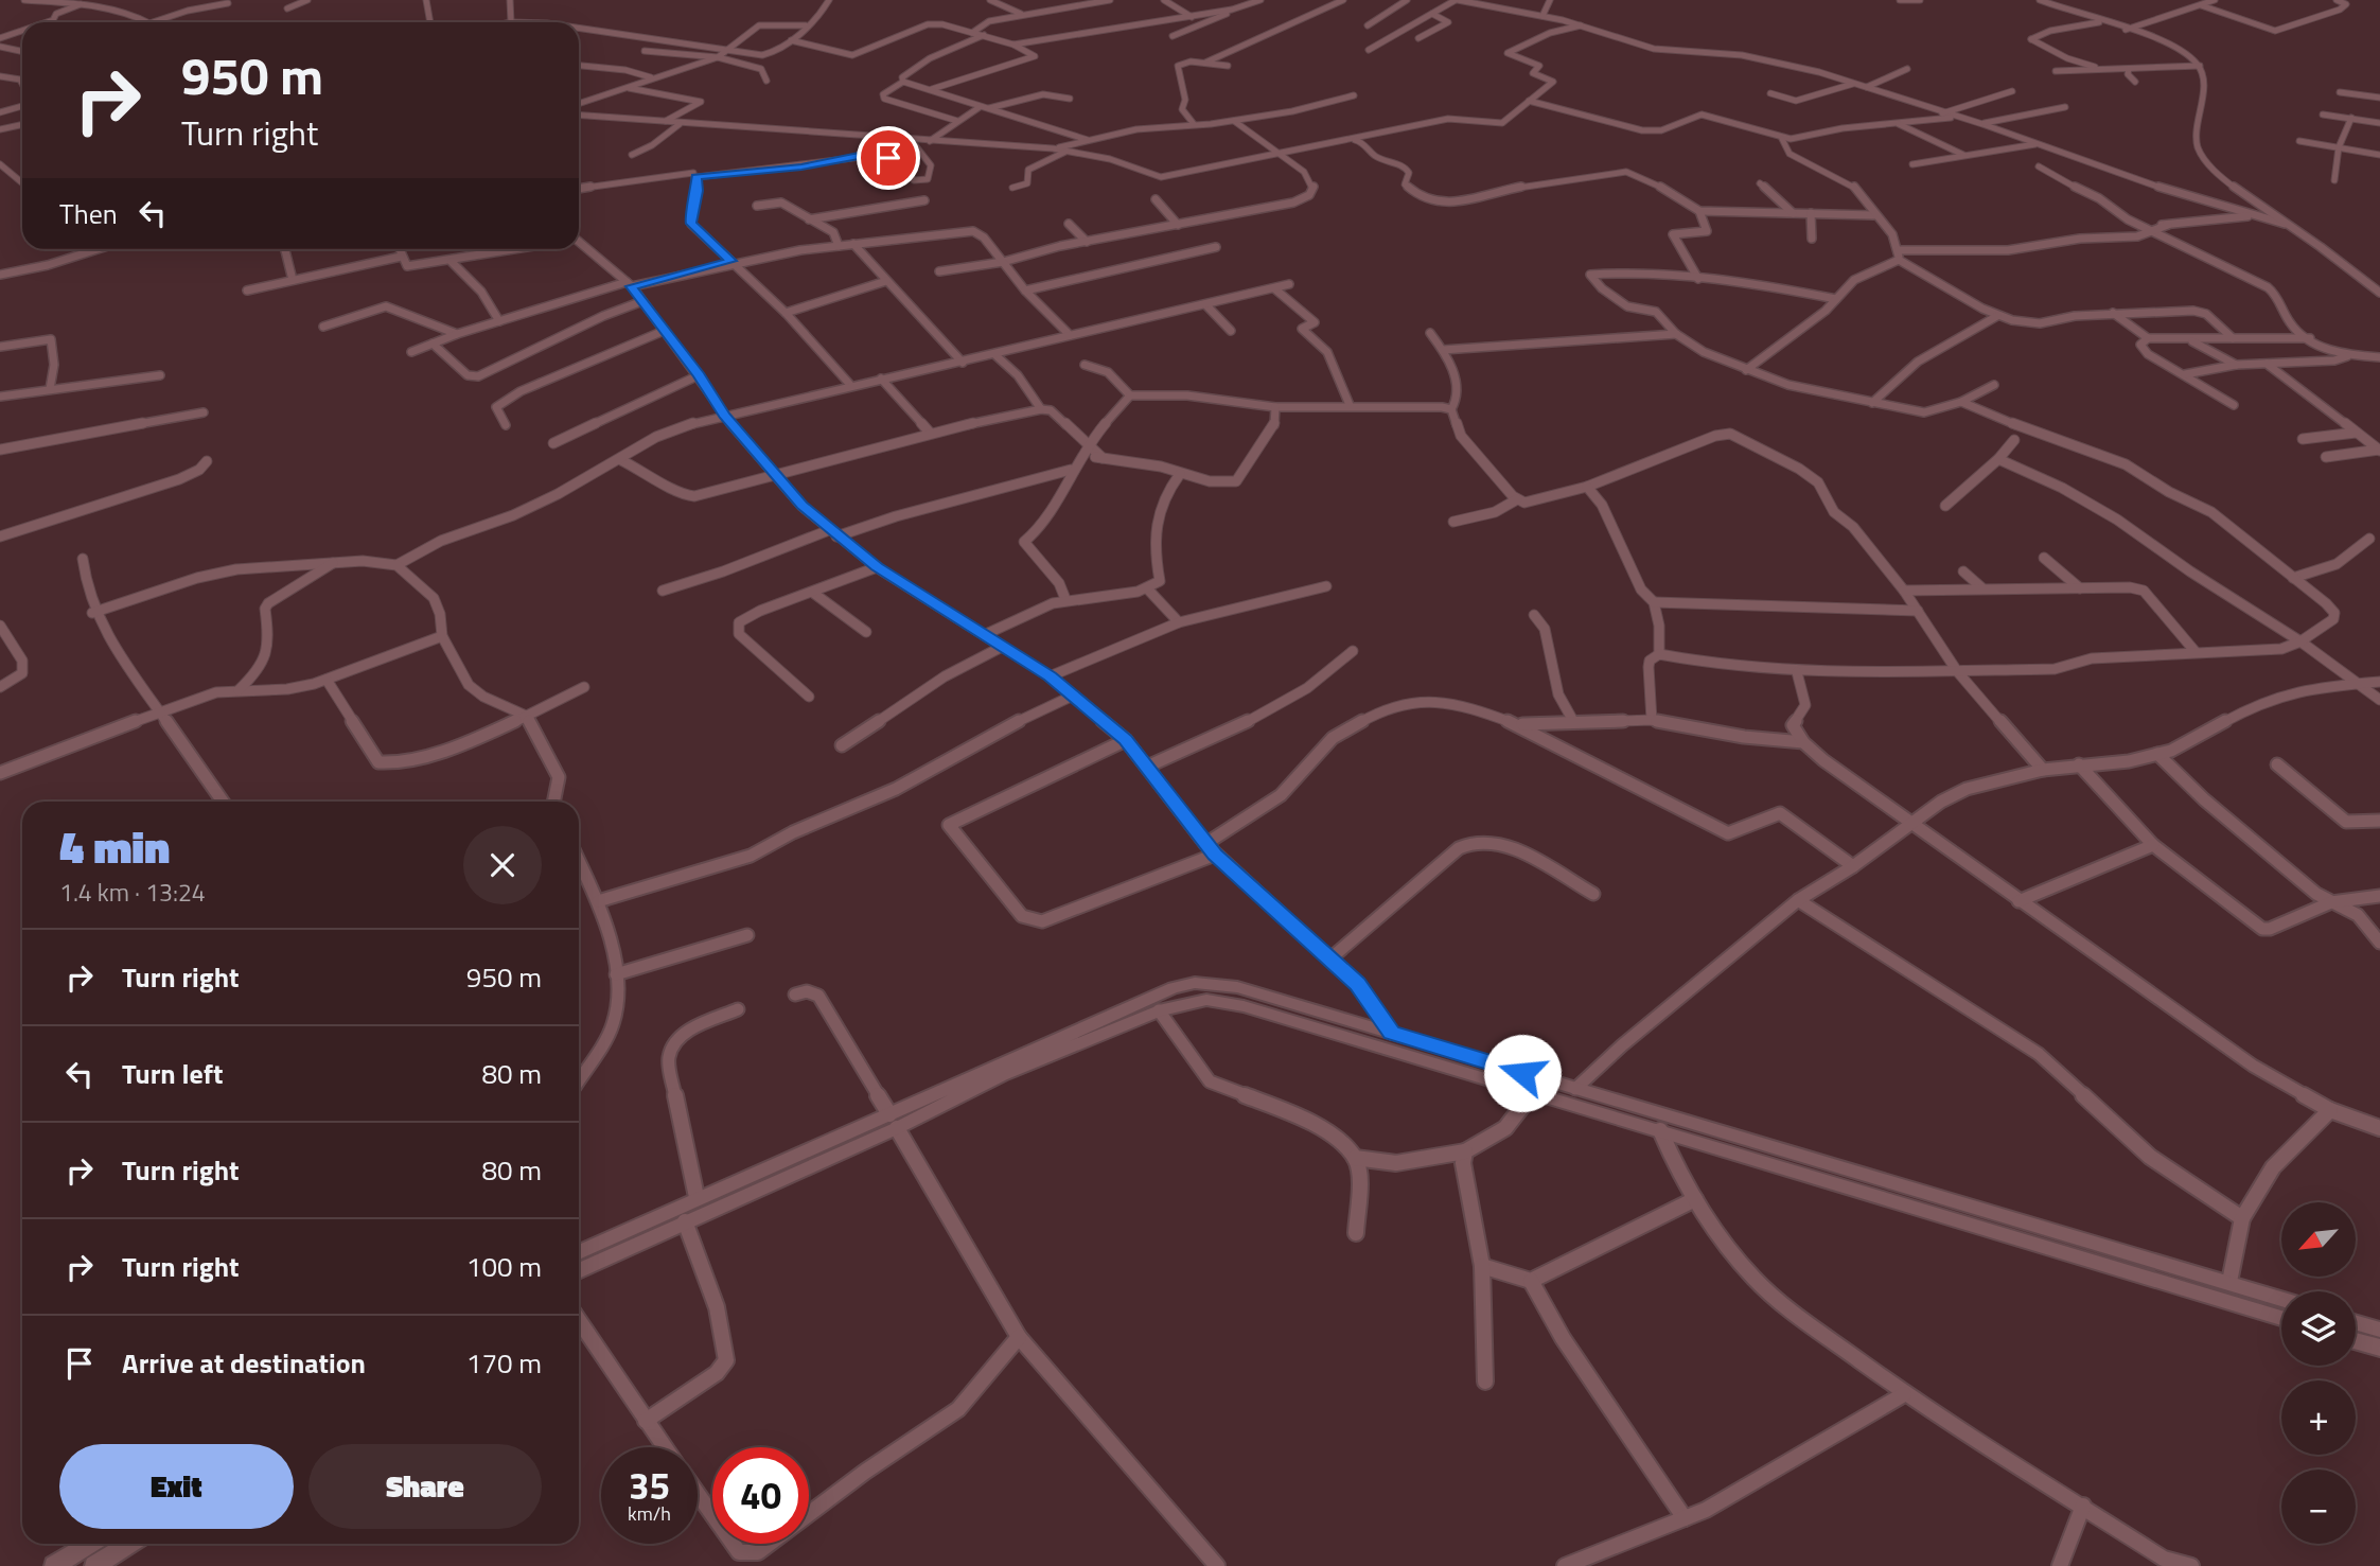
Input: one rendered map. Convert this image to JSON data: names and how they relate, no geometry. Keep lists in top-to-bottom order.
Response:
{
  "north": "bottom left",
  "page": {
    "turn": ["950 m", "Turn right"],
    "then": "Then",
    "heading": ["4 min", "1.4 km · 13:24"],
    "list": [
      {
        "name": "Turn right",
        "value": "950 m"
      },
      {
        "name": "Turn left",
        "value": "80 m"
      },
      {
        "name": "Turn right",
        "value": "80 m"
      },
      {
        "name": "Turn right",
        "value": "100 m"
      },
      {
        "name": "Arrive at destination",
        "value": "170 m"
      }
    ],
    "map_buttons": ["+", "−"],
    "buttons": ["Exit", "Share"],
    "speed": "35 km/h",
    "limit": "40"
  }
}
